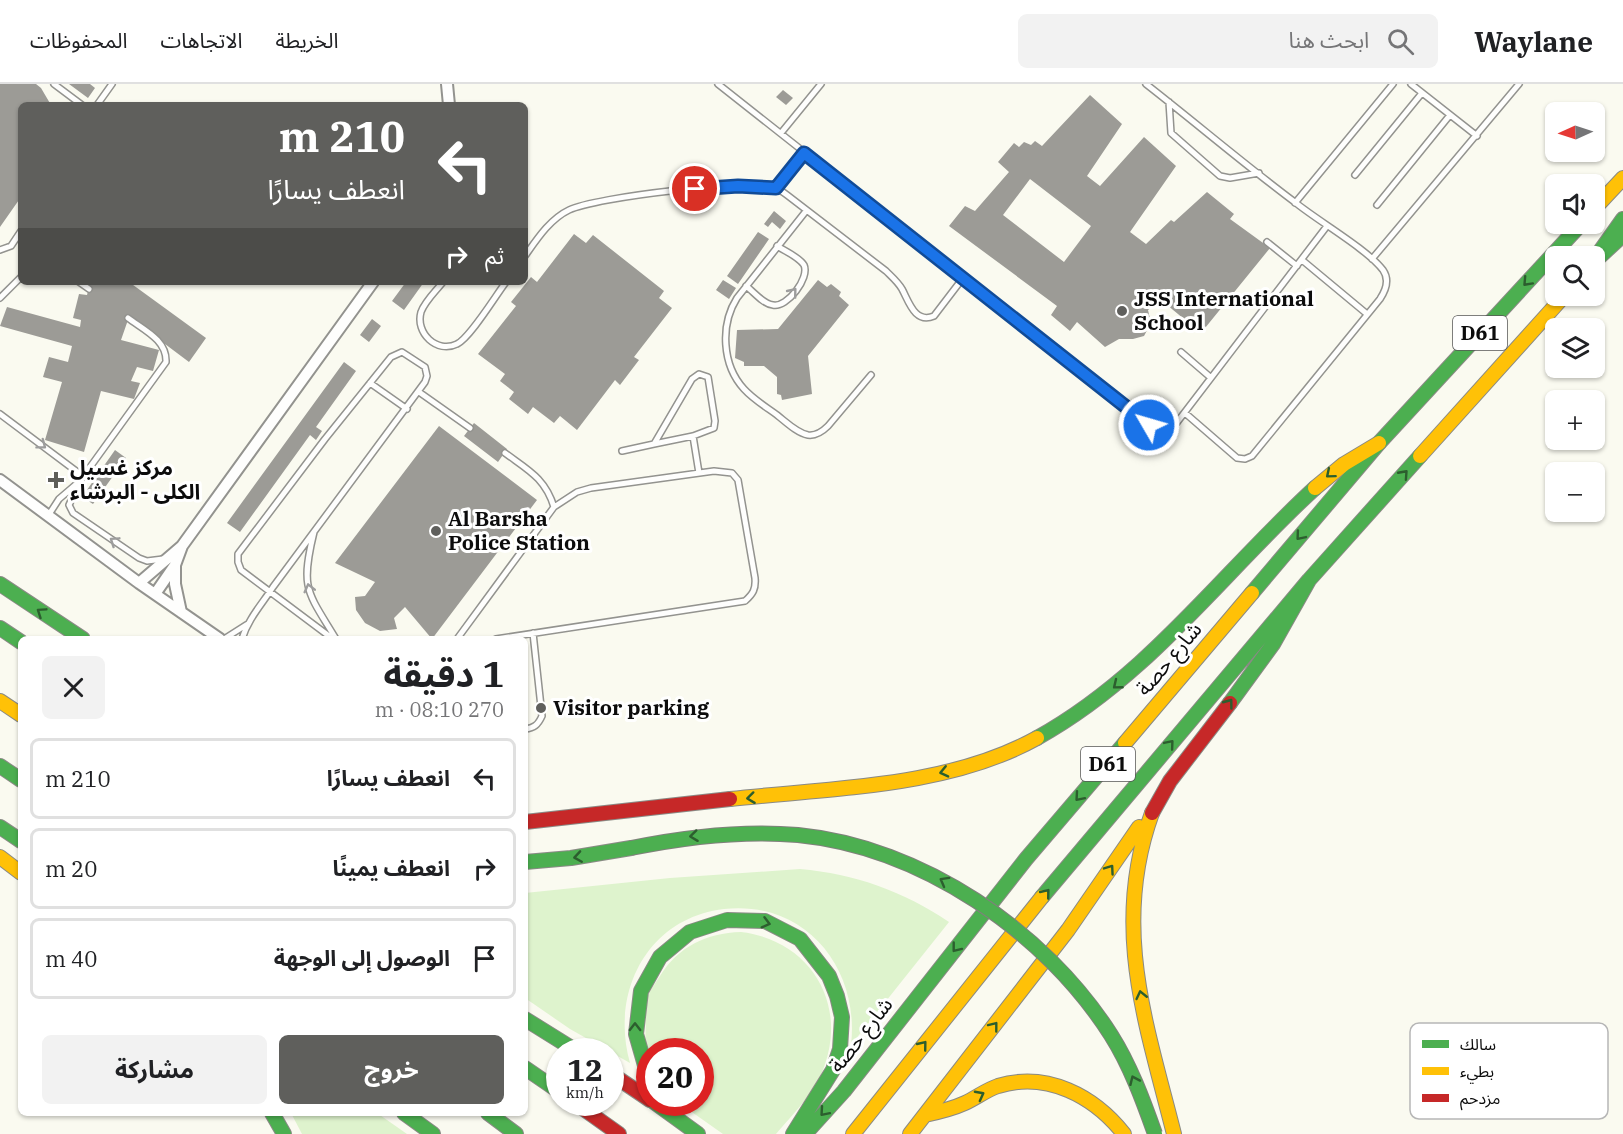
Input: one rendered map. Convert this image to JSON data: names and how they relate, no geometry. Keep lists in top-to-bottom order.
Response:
{
  "streets": {
    "main road": ["D61", "شارع حصة"]
  },
  "places": {
    "other": ["JSS International School", "Al Barsha Police Station", "Visitor parking"],
    "health": ["مركز غسيل الكلى - البرشاء"]
  },
  "legend": ["سالك", "بطيء", "مزدحم"],
  "north": "left",
  "page": {
    "header": "Waylane",
    "search": "ابحث هنا",
    "nav": ["الخريطة", "الاتجاهات", "المحفوظات"],
    "map_buttons": ["+", "−"],
    "turn": ["210 m", "انعطف يسارًا"],
    "then": "ثم",
    "heading": ["1 دقيقة", "270 m · 08:10"],
    "list": [
      {
        "name": "انعطف يسارًا",
        "value": "210 m"
      },
      {
        "name": "انعطف يمينًا",
        "value": "20 m"
      },
      {
        "name": "الوصول إلى الوجهة",
        "value": "40 m"
      }
    ],
    "buttons": ["خروج", "مشاركة"],
    "speed": "12 km/h",
    "limit": "20"
  }
}
